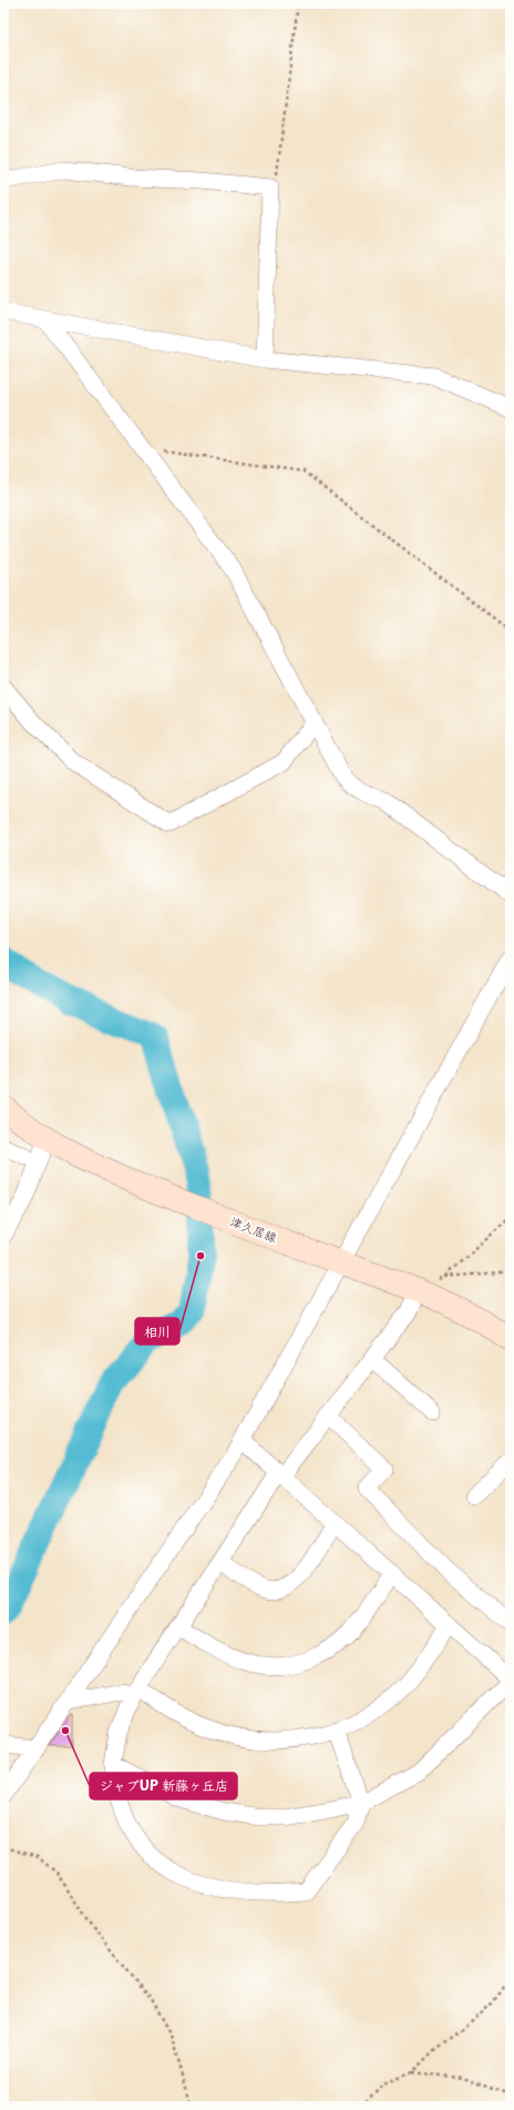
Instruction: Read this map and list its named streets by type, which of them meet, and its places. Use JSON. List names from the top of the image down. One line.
{"streets":{"main road":["津久居線"]},"places":["相川","ジャブUP 新藤ヶ丘店"]}
